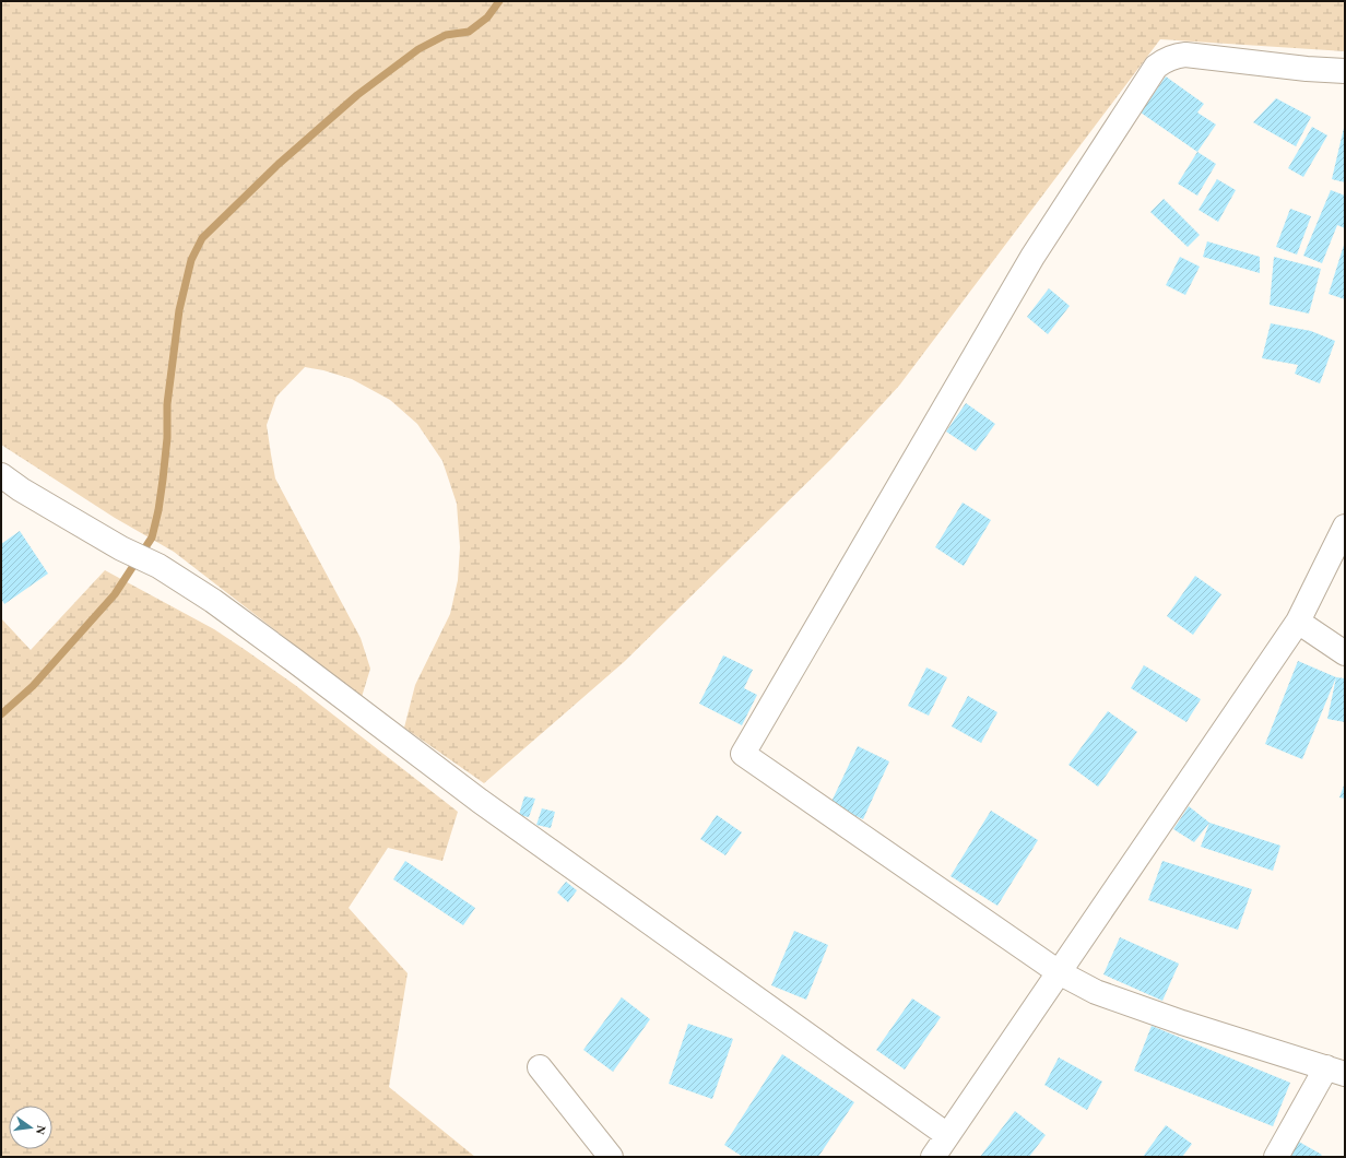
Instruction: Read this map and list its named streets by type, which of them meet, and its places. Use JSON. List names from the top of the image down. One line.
{"north":"right"}
